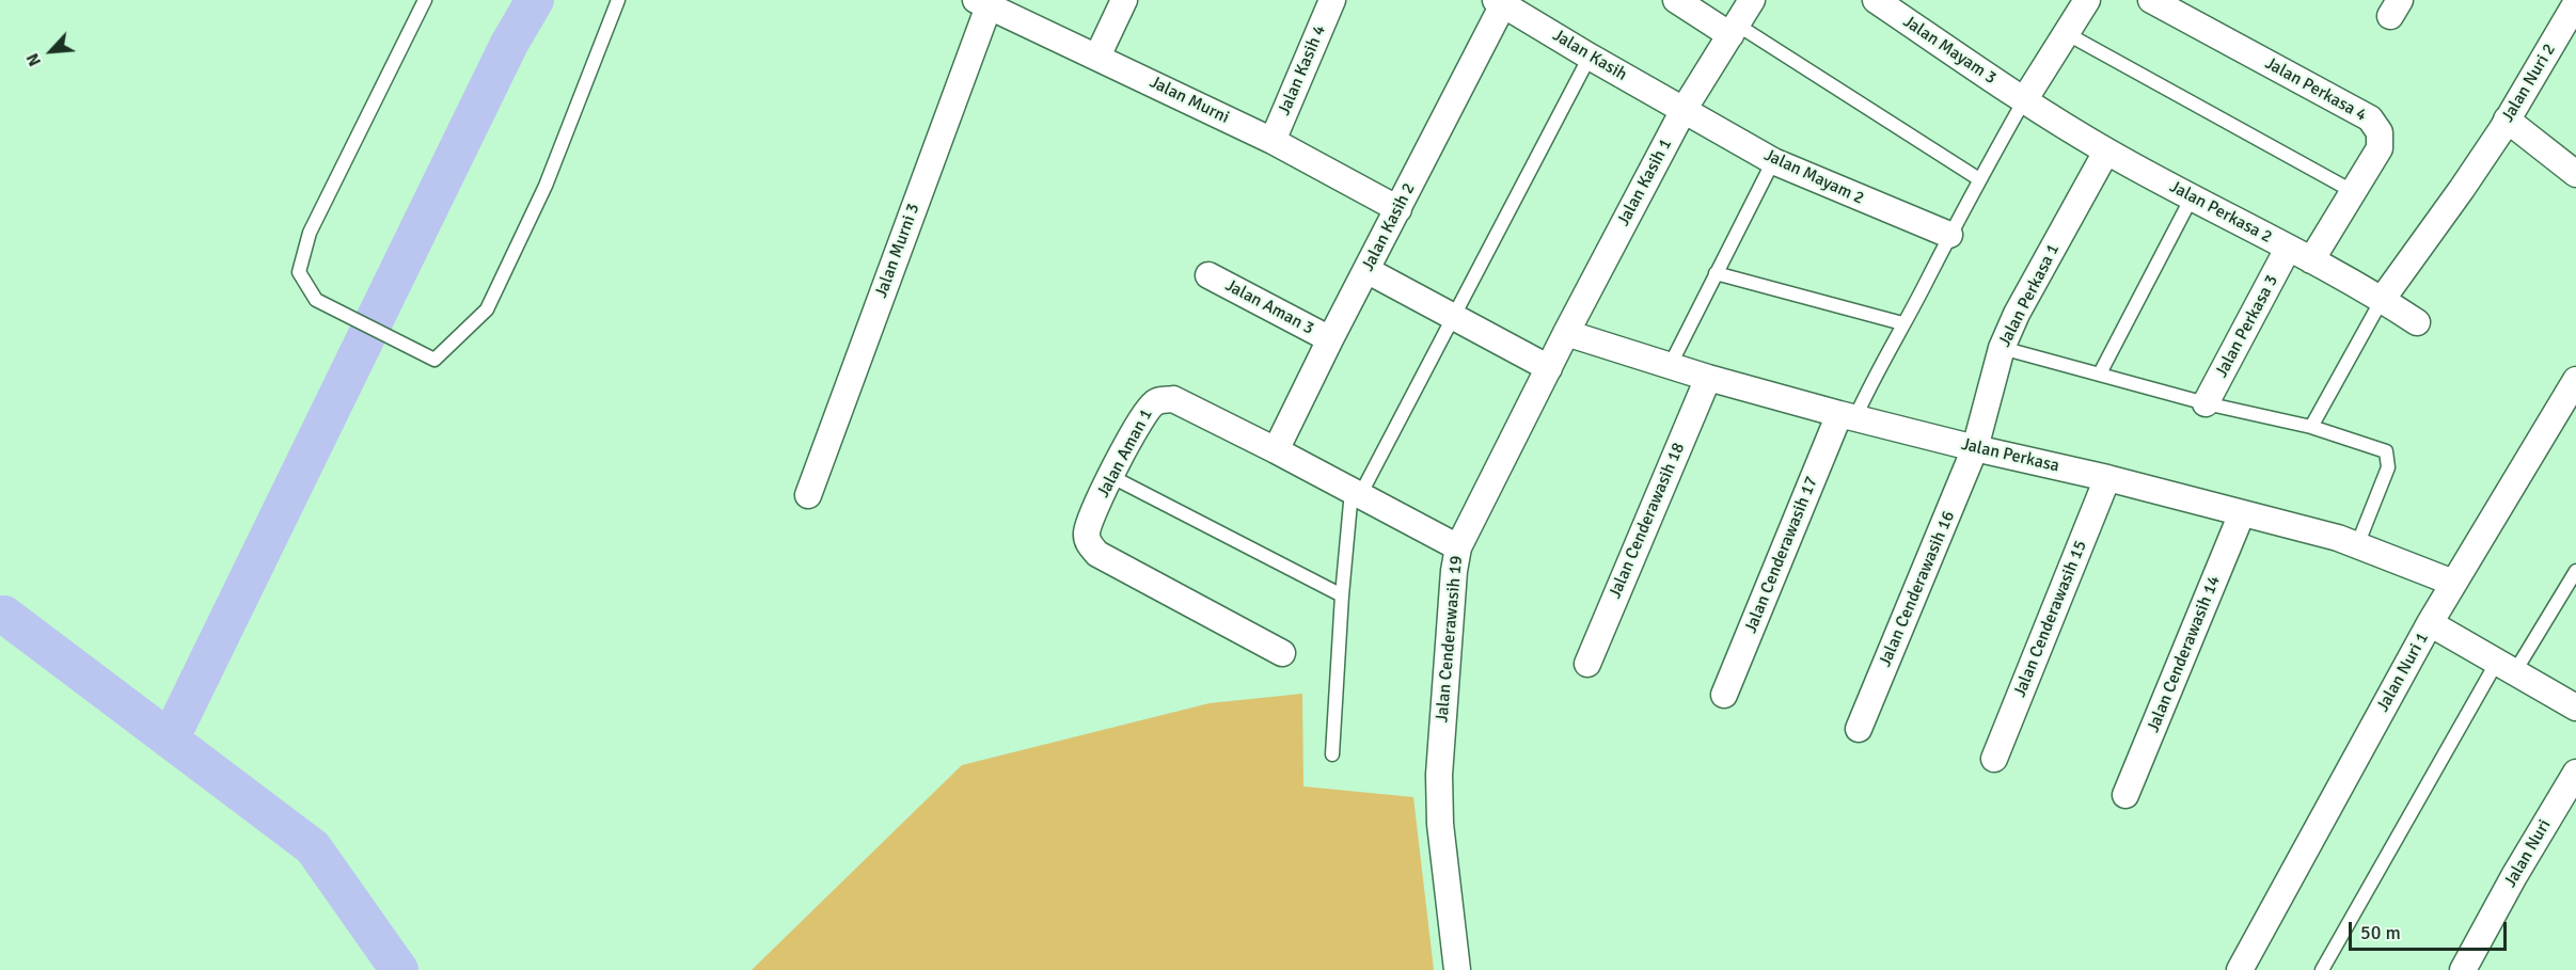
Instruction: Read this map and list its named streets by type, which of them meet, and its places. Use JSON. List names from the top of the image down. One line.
{"streets":{"street":["Jalan Mayam 3","Jalan Kasih","Jalan Kasih 4","Jalan Nuri 2","Jalan Perkasa 4","Jalan Murni","Jalan Mayam 2","Jalan Kasih 1","Jalan Perkasa 2","Jalan Kasih 2","Jalan Murni 3","Jalan Perkasa 1","Jalan Aman 3","Jalan Perkasa 3","Jalan Aman 1","Jalan Perkasa","Jalan Cenderawasih 18","Jalan Cenderawasih 17","Jalan Cenderawasih 16","Jalan Cenderawasih 15","Jalan Cenderawasih 19","Jalan Cenderawasih 14","Jalan Nuri 1","Jalan Nuri"]},"crossings":[["Jalan Mayam 3","Jalan Perkasa 2"],["Jalan Kasih","Jalan Mayam 2"],["Jalan Kasih","Jalan Kasih 1"],["Jalan Kasih","Jalan Kasih 2"],["Jalan Kasih 4","Jalan Murni"],["Jalan Nuri 2","Jalan Perkasa 2"],["Jalan Perkasa 4","Jalan Perkasa 2"],["Jalan Murni","Jalan Kasih 2"],["Jalan Murni","Jalan Murni 3"],["Jalan Mayam 2","Jalan Kasih 1"],["Jalan Kasih 1","Jalan Perkasa"],["Jalan Kasih 1","Jalan Cenderawasih 19"],["Jalan Perkasa 2","Jalan Perkasa 1"],["Jalan Perkasa 2","Jalan Perkasa 3"],["Jalan Kasih 2","Jalan Aman 3"],["Jalan Kasih 2","Jalan Aman 1"],["Jalan Perkasa 1","Jalan Perkasa"],["Jalan Perkasa 1","Jalan Cenderawasih 16"],["Jalan Aman 1","Jalan Cenderawasih 19"],["Jalan Perkasa","Jalan Cenderawasih 18"],["Jalan Perkasa","Jalan Cenderawasih 17"],["Jalan Perkasa","Jalan Cenderawasih 16"],["Jalan Perkasa","Jalan Cenderawasih 15"],["Jalan Perkasa","Jalan Cenderawasih 19"],["Jalan Perkasa","Jalan Cenderawasih 14"],["Jalan Perkasa","Jalan Nuri 1"]],"scale_bar":"50 m","north":"bottom left"}
